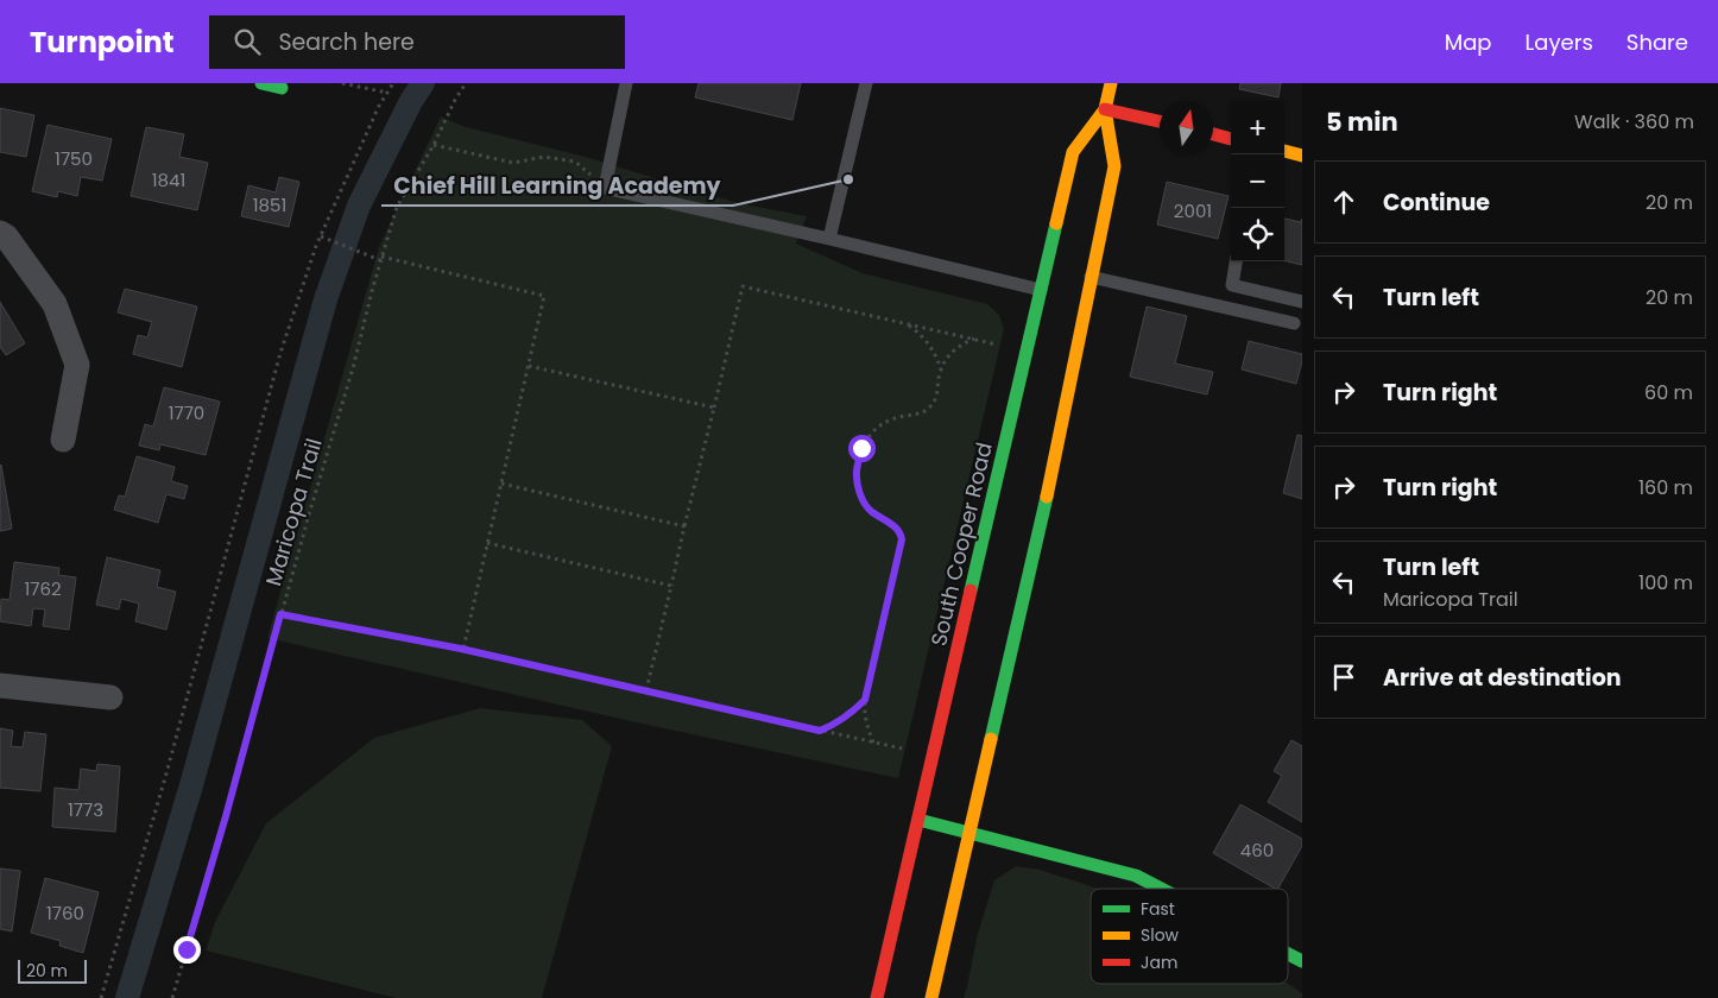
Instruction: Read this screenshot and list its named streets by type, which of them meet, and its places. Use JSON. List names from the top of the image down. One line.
{"streets":{"main road":["South Cooper Road"],"path":["Maricopa Trail"]},"places":["Chief Hill Learning Academy"],"house_numbers":["1750","1841","1851","2001","1770","1762","1773","460","1760"],"legend":["Fast","Slow","Jam"],"scale_bar":"20 m","north":"top","page":{"header":"Turnpoint","search":"Search here","nav":["Map","Layers","Share"],"heading":["5 min","Walk · 360 m"],"map_buttons":["+","−"],"list":[["Continue","20 m"],["Turn left","20 m"],["Turn right","60 m"],["Turn right","160 m"],["Turn left","Maricopa Trail","100 m"],"Arrive at destination"],"scale":"20 m"}}
